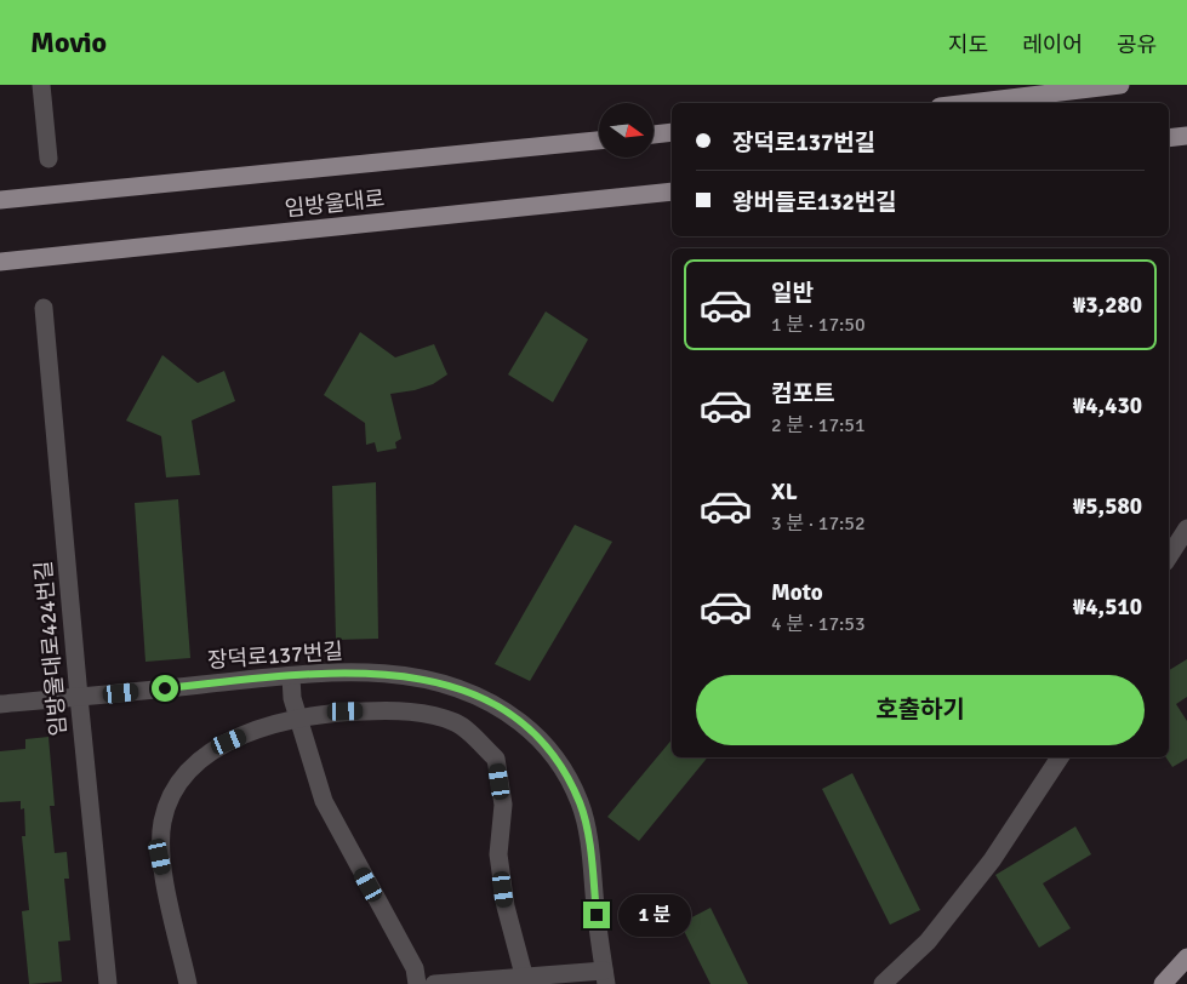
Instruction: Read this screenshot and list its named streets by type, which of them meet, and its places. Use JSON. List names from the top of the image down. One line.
{"streets":{"main road":["임방울대로"],"street":["임방울대로424번길","장덕로137번길"]},"crossings":[["임방울대로424번길","장덕로137번길"]],"north":"right","page":{"header":"Movio","nav":["지도","레이어","공유"],"banner":["장덕로137번길","왕버들로132번길"],"list":[{"name":"일반","note":"1 분 · 17:50","value":"₩3,280"},{"name":"컴포트","note":"2 분 · 17:51","value":"₩4,430"},{"name":"XL","note":"3 분 · 17:52","value":"₩5,580"},{"name":"Moto","note":"4 분 · 17:53","value":"₩4,510"}],"buttons":"호출하기","bubble":"1 분"}}
